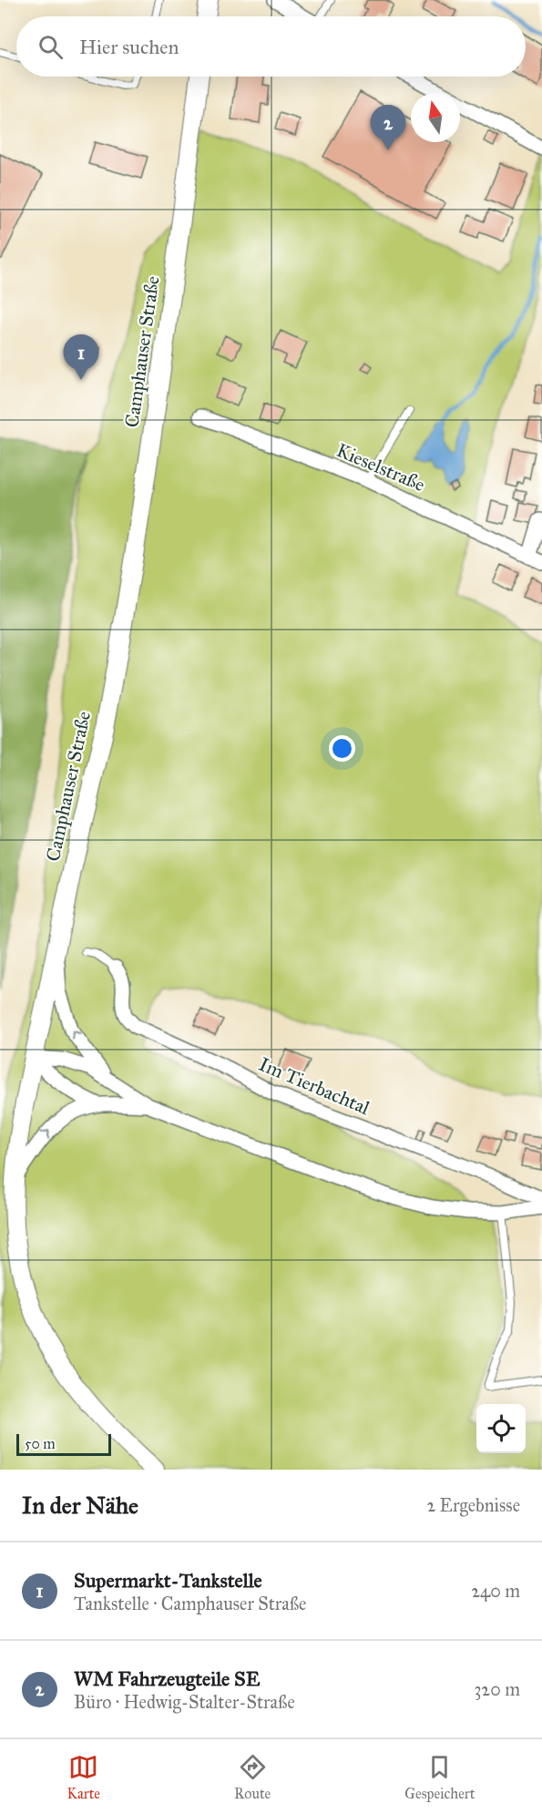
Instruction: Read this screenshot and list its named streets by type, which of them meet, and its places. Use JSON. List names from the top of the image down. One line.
{"streets":{"street":["Camphauser Straße","Kieselstraße","Im Tierbachtal"]},"scale_bar":"50 m","north":"top","page":{"search":"Hier suchen","pins":["2","1"],"scale":"50 m","heading":["In der Nähe","2 Ergebnisse"],"list":[{"mark":"1","name":"Supermarkt-Tankstelle","note":"Tankstelle · Camphauser Straße","value":"240 m"},{"mark":"2","name":"WM Fahrzeugteile SE","note":"Büro · Hedwig-Stalter-Straße","value":"320 m"}],"nav":["Karte","Route","Gespeichert"]}}
